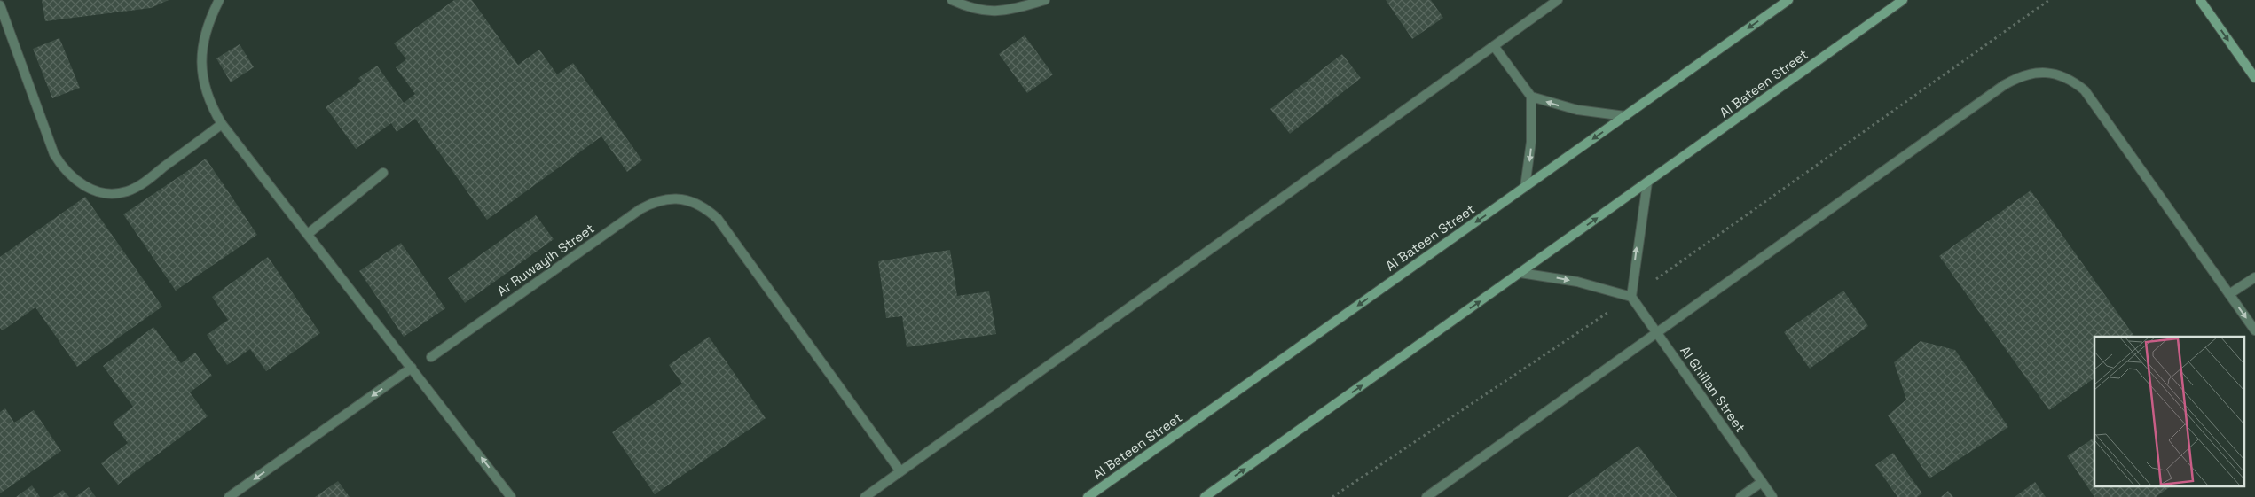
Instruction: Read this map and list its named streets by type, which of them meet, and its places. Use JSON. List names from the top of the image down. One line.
{"streets":{"main road":["Al Bateen Street"],"street":["Ar Ruwayih Street","Al Ghillan Street"]}}
